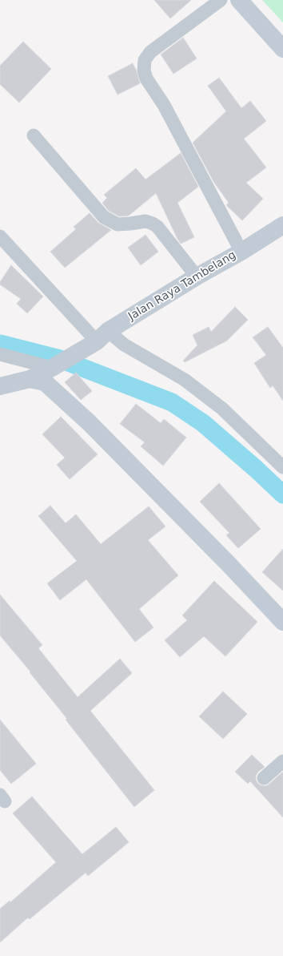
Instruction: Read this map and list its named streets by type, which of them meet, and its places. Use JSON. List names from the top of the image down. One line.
{"streets":{"main road":["Jalan Raya Tambelang"]}}
